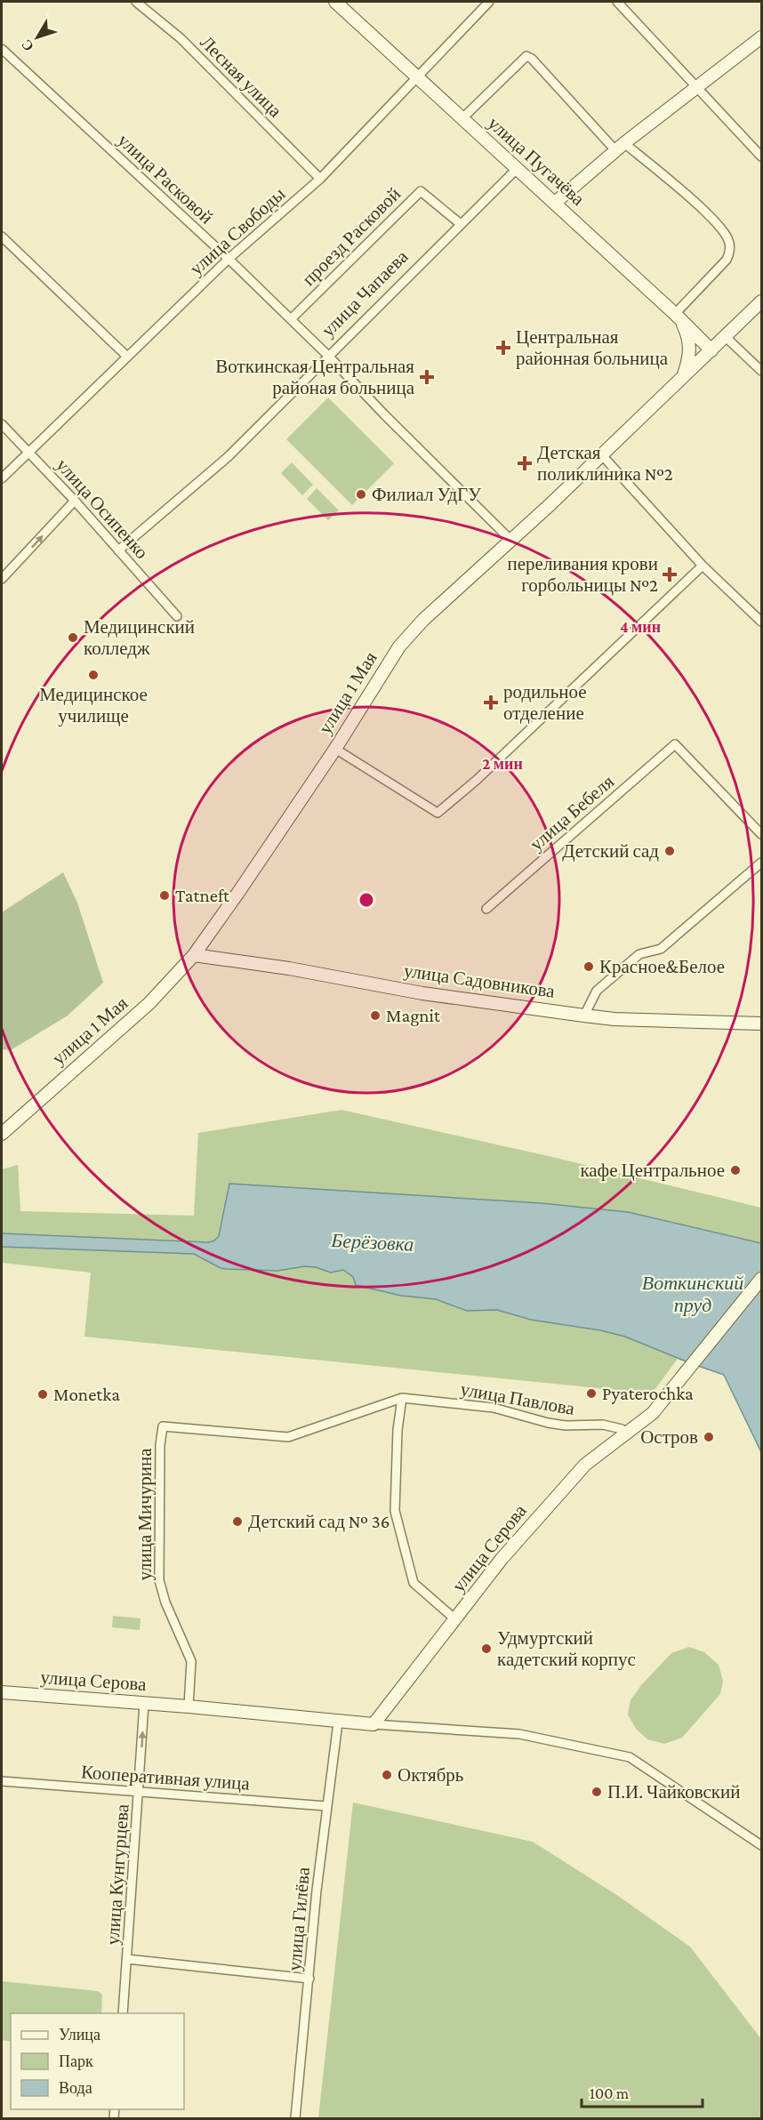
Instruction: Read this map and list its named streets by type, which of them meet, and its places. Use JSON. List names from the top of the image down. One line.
{"streets":{"main road":["улица Пугачёва","улица 1 Мая","улица Садовникова","улица Серова"],"street":["Лесная улица","улица Расковой","улица Свободы","проезд Расковой","улица Чапаева","улица Осипенко","улица Бебеля","улица Павлова","улица Мичурина","Кооперативная улица","улица Кунгурцева","улица Гилёва"]},"crossings":[["Лесная улица","улица Свободы"],["улица Пугачёва","улица Свободы"],["улица Пугачёва","улица Чапаева"],["улица Пугачёва","улица 1 Мая"],["улица Расковой","улица Свободы"],["улица Расковой","проезд Расковой"],["улица Расковой","улица Чапаева"],["улица Расковой","улица 1 Мая"],["улица Свободы","улица Осипенко"],["проезд Расковой","улица Чапаева"],["улица Чапаева","улица Осипенко"],["улица 1 Мая","улица Садовникова"],["улица Павлова","улица Мичурина"],["улица Павлова","улица Серова"],["улица Мичурина","улица Серова"],["улица Серова","улица Кунгурцева"],["улица Серова","улица Гилёва"],["Кооперативная улица","улица Кунгурцева"],["Кооперативная улица","улица Гилёва"]],"water":["Берёзовка","Воткинский пруд"],"places":{"health":["Центральная районная больница","Воткинская Центральная районая больница","Детская поликлиника №2","переливания крови горбольницы №2","родильное отделение"],"other":["Филиал УдГУ","Медицинский колледж","Медицинское училище","Детский сад","Tatneft","Красное&Белое","Magnit","кафе Центральное","Pyaterochka","Monetka","Остров","Детский сад № 36","Удмуртский кадетский корпус","Октябрь","П.И. Чайковский"]},"legend":["Улица","Парк","Вода"],"scale_bar":"100 m","north":"bottom left","rings":["4 мин","2 мин"]}
